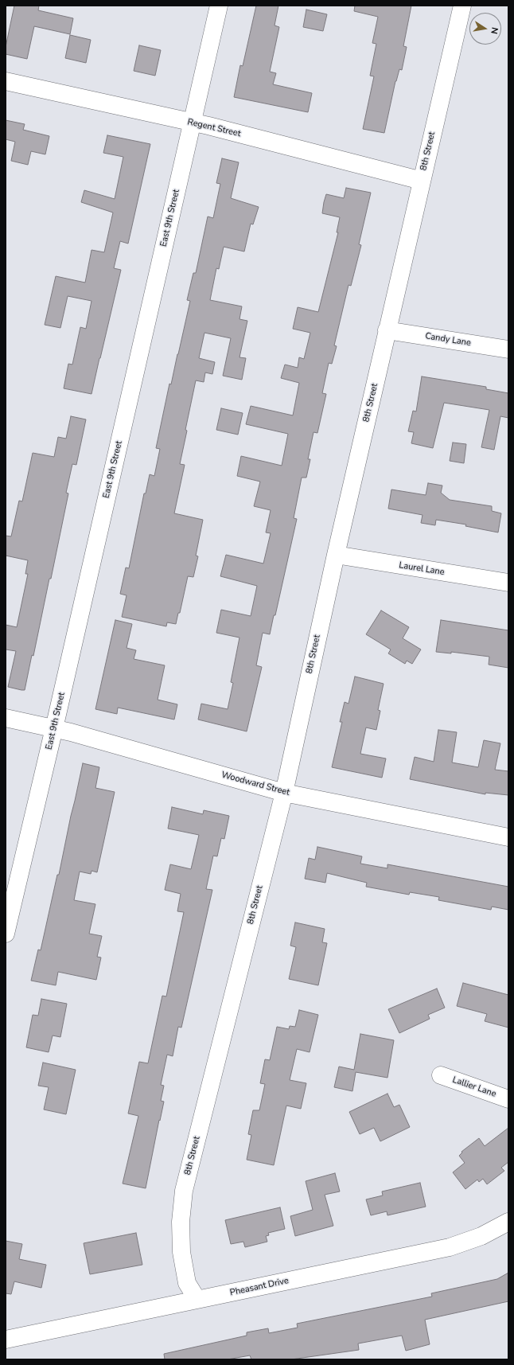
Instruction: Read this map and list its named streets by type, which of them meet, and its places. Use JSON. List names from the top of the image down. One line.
{"streets":{"street":["Regent Street","8th Street","East 9th Street","Candy Lane","Laurel Lane","Woodward Street","Lallier Lane","Pheasant Drive"]},"crossings":[["Regent Street","8th Street"],["Regent Street","East 9th Street"],["8th Street","Candy Lane"],["8th Street","Laurel Lane"],["8th Street","Woodward Street"],["8th Street","Pheasant Drive"],["East 9th Street","Woodward Street"]],"north":"right"}
